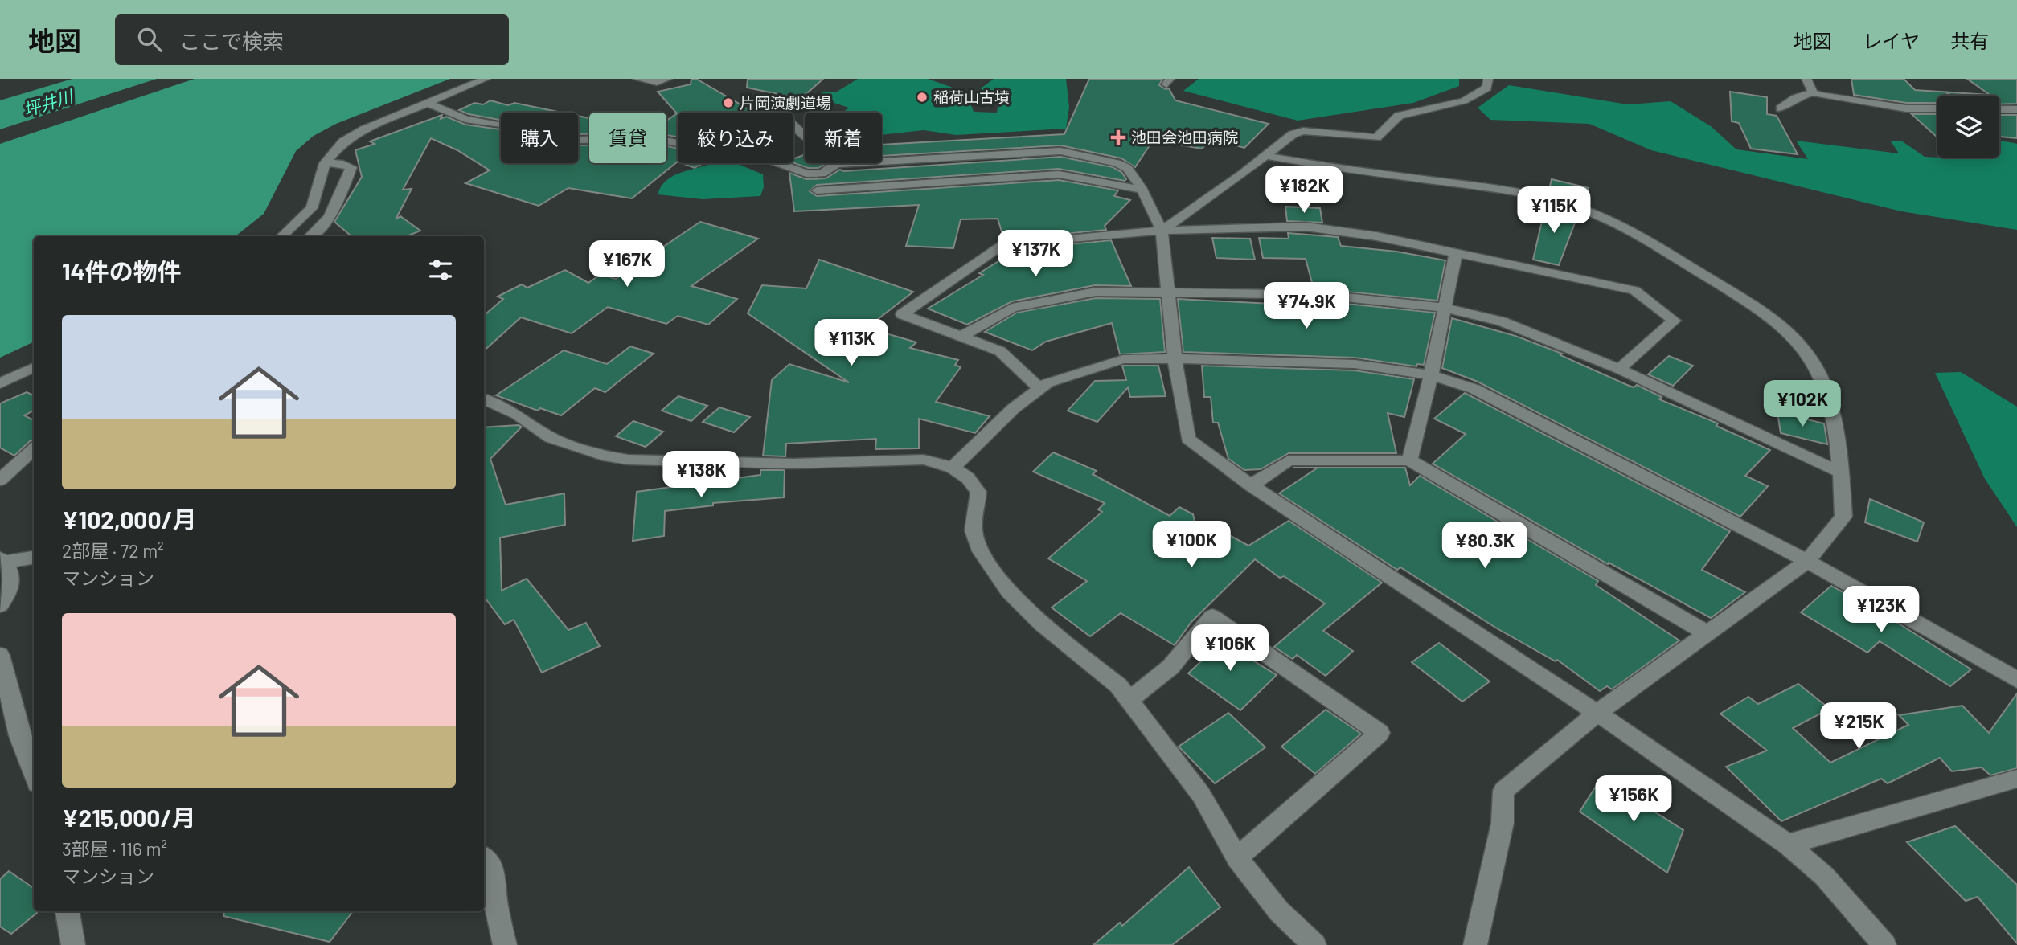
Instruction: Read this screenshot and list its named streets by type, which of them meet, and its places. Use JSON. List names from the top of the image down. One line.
{"water":["坪井川"],"places":{"other":["稲荷山古墳","片岡演劇道場"],"health":["池田会池田病院"]},"page":{"header":"地図","search":"ここで検索","nav":["地図","レイヤ","共有"],"chip":["購入","賃貸","絞り込み","新着"],"price":["¥182K","¥115K","¥137K","¥167K","¥74.9K","¥113K","¥102K","¥138K","¥100K","¥80.3K","¥123K","¥106K","¥215K","¥156K"],"heading":"14件の物件","list":[{"name":"¥102,000/月","note":"2部屋 · 72 m² · マンション"},{"name":"¥215,000/月","note":"3部屋 · 116 m² · マンション"}]}}
